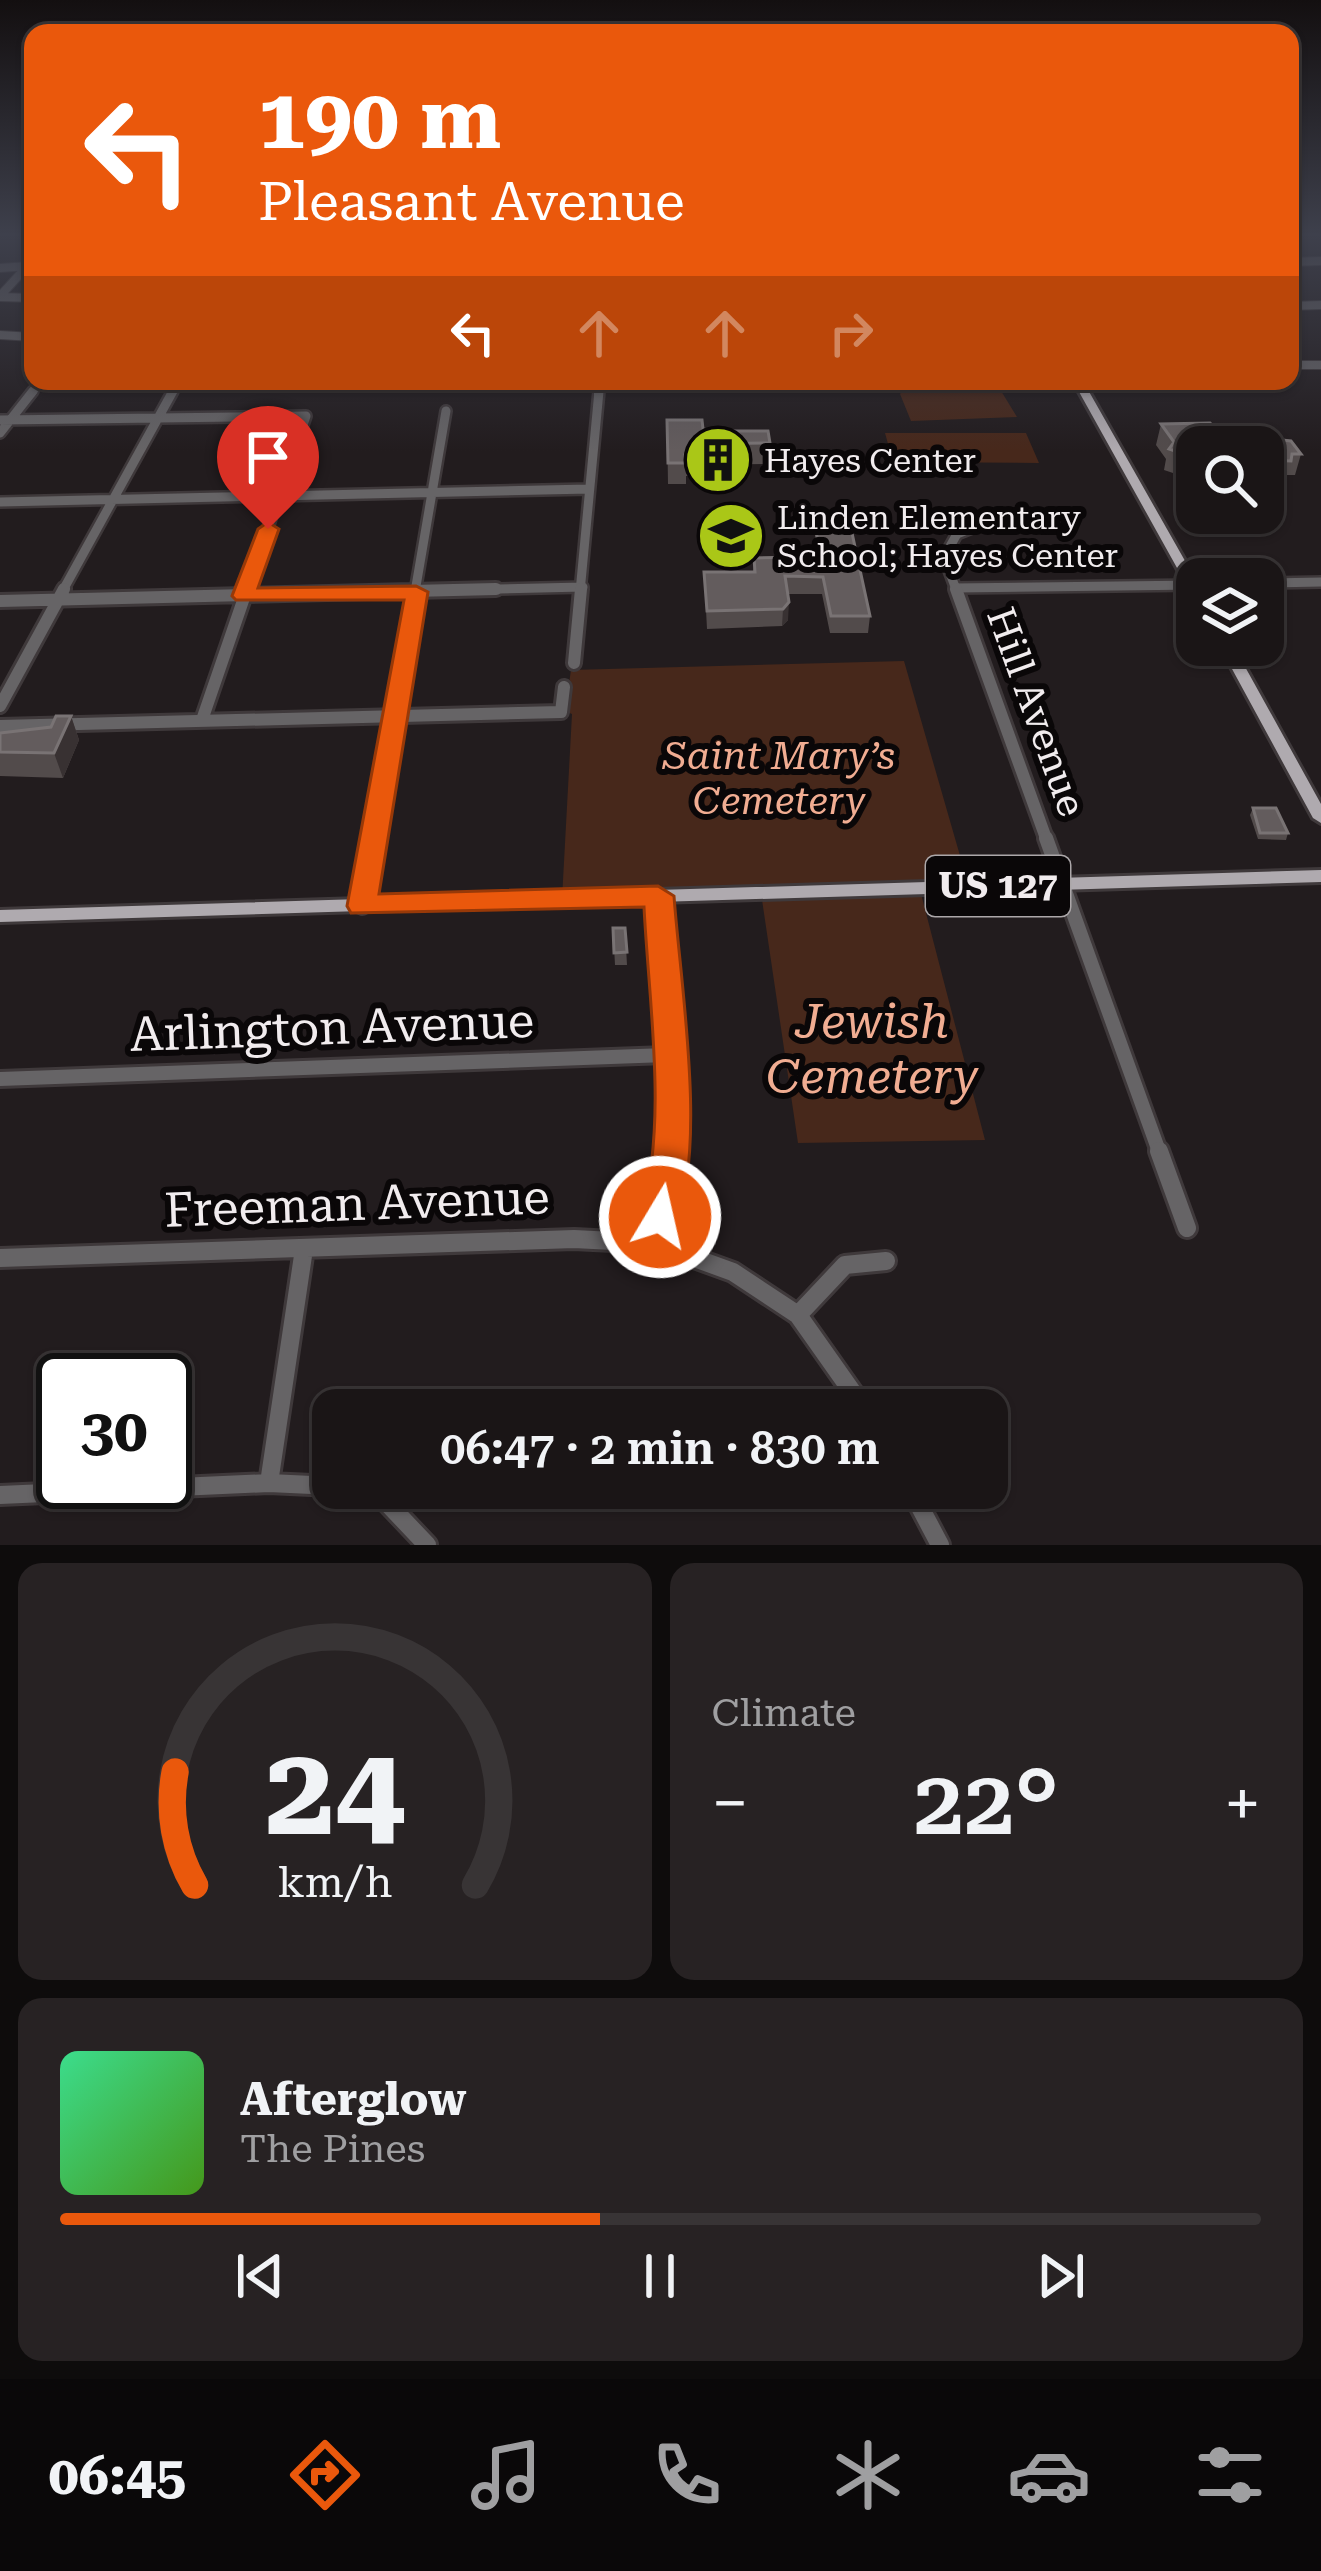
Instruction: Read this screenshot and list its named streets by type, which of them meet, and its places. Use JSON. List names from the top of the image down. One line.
{"streets":{"main road":["US 127"],"street":["Hill Avenue","Arlington Avenue","Freeman Avenue"]},"crossings":[["Hill Avenue","US 127"]],"parks":["Saint Mary’s Cemetery","Jewish Cemetery"],"places":{"building":["Hayes Center"],"school or university":["Linden Elementary School; Hayes Center"]},"page":{"turn":["190 m","Pleasant Avenue"],"limit":"30","trip":"06:47 · 2 min · 830 m","tile":"Climate","heat":["−","22°","+"],"song":["Afterglow","The Pines"],"tabs":"06:45","gauge":["24","km/h"]}}
